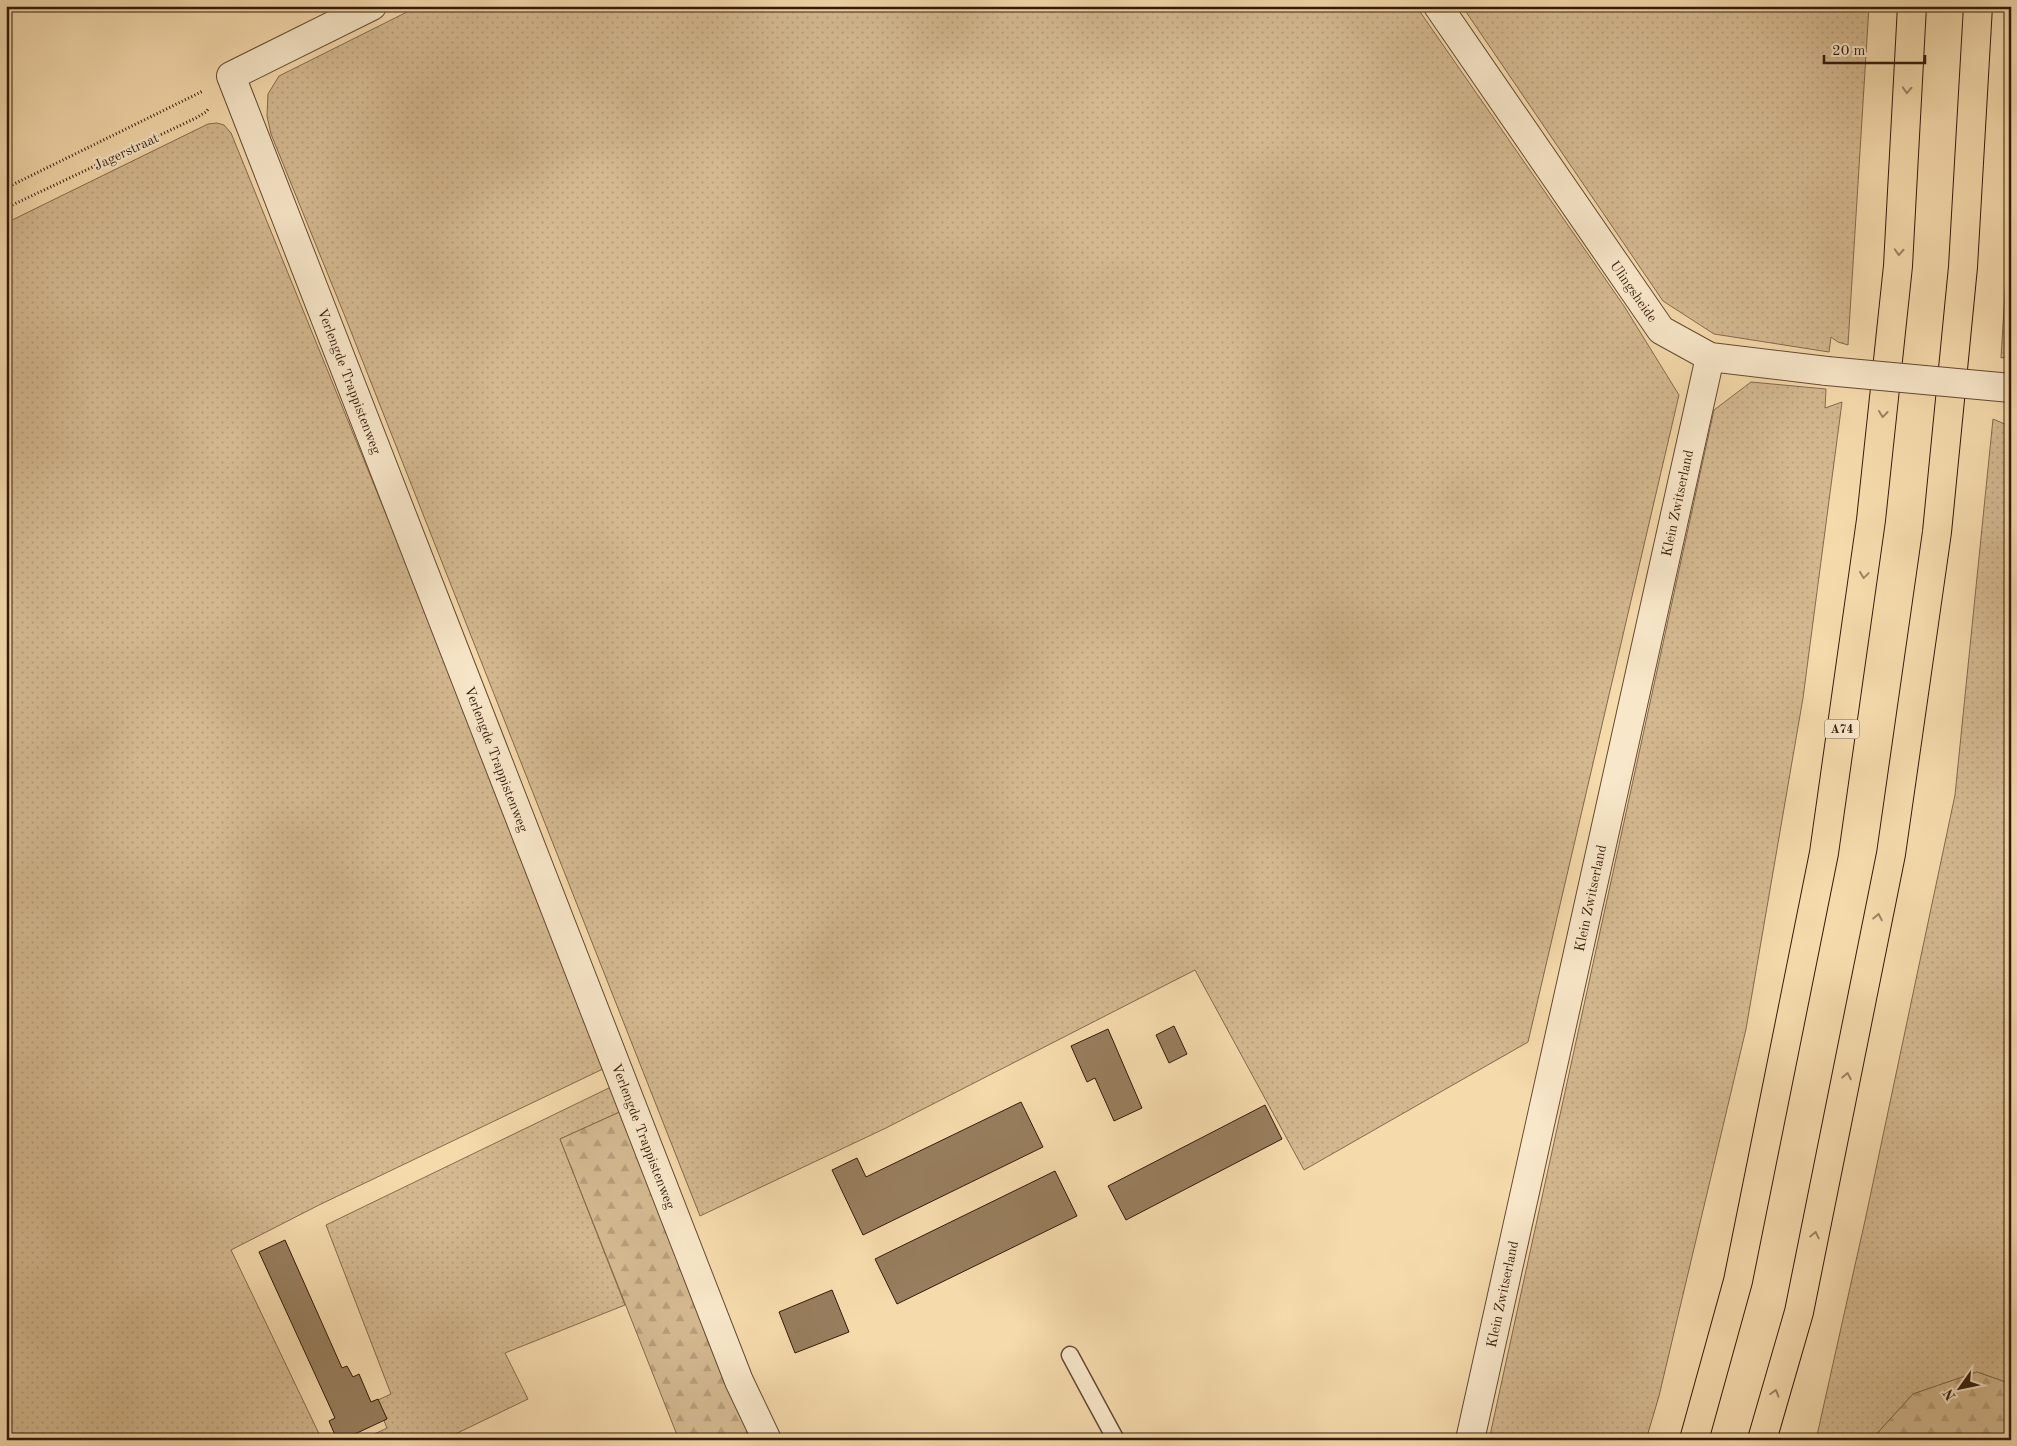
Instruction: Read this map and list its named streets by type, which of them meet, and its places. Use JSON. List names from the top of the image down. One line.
{"streets":{"highway":["A74"],"street":["Ulingsheide","Verlengde Trappistenweg","Klein Zwitserland"],"path":["Jagerstraat"]},"crossings":[["Jagerstraat","Verlengde Trappistenweg"],["Ulingsheide","Klein Zwitserland"]],"scale_bar":"20 m","north":"bottom left"}
